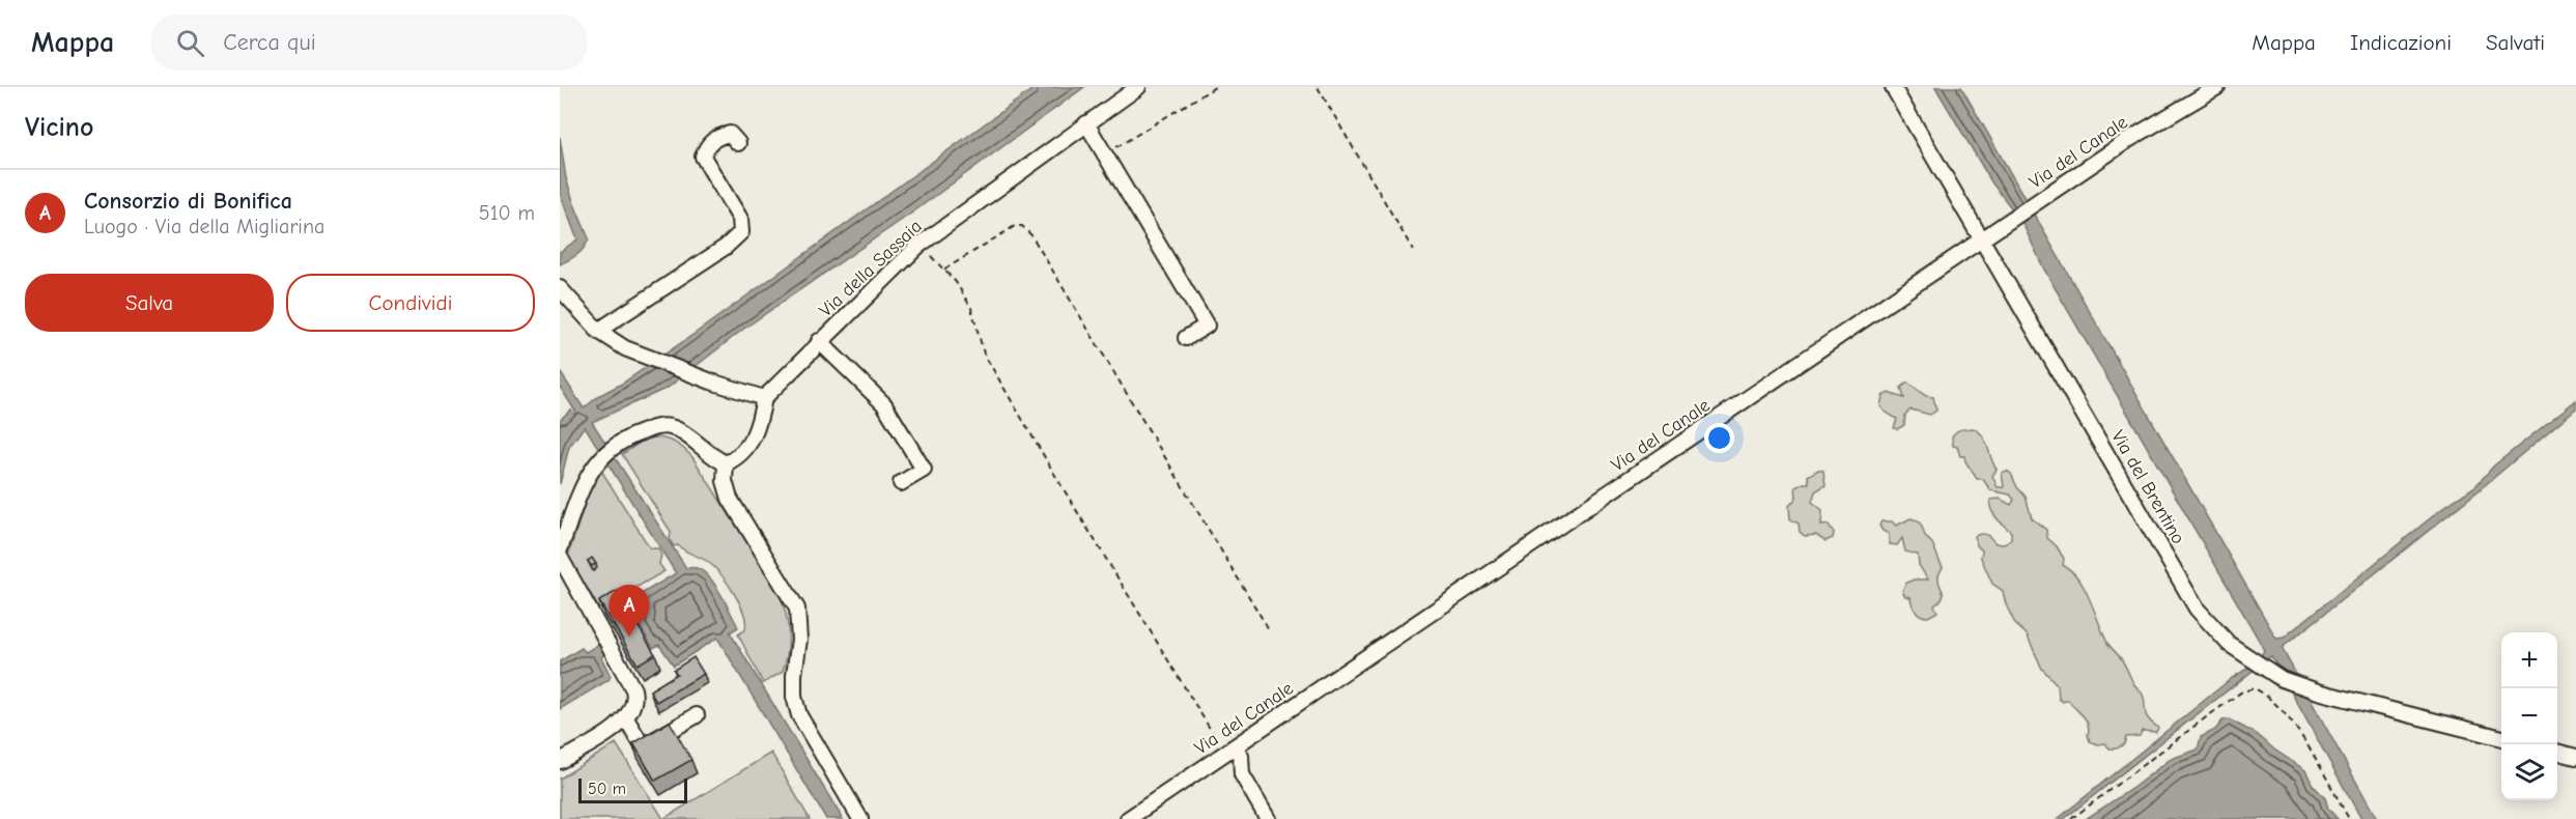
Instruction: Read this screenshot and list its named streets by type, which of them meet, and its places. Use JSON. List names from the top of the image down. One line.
{"streets":{"street":["Via del Canale","Via della Sassaia","Via del Brentino"]},"crossings":[["Via del Canale","Via del Brentino"]],"scale_bar":"50 m","page":{"header":"Mappa","search":"Cerca qui","nav":["Mappa","Indicazioni","Salvati"],"heading":"Vicino","list":[{"mark":"A","name":"Consorzio di Bonifica","note":"Luogo · Via della Migliarina","value":"510 m"}],"buttons":["Salva","Condividi"],"pins":"A","map_buttons":["+","−"],"scale":"50 m"}}
